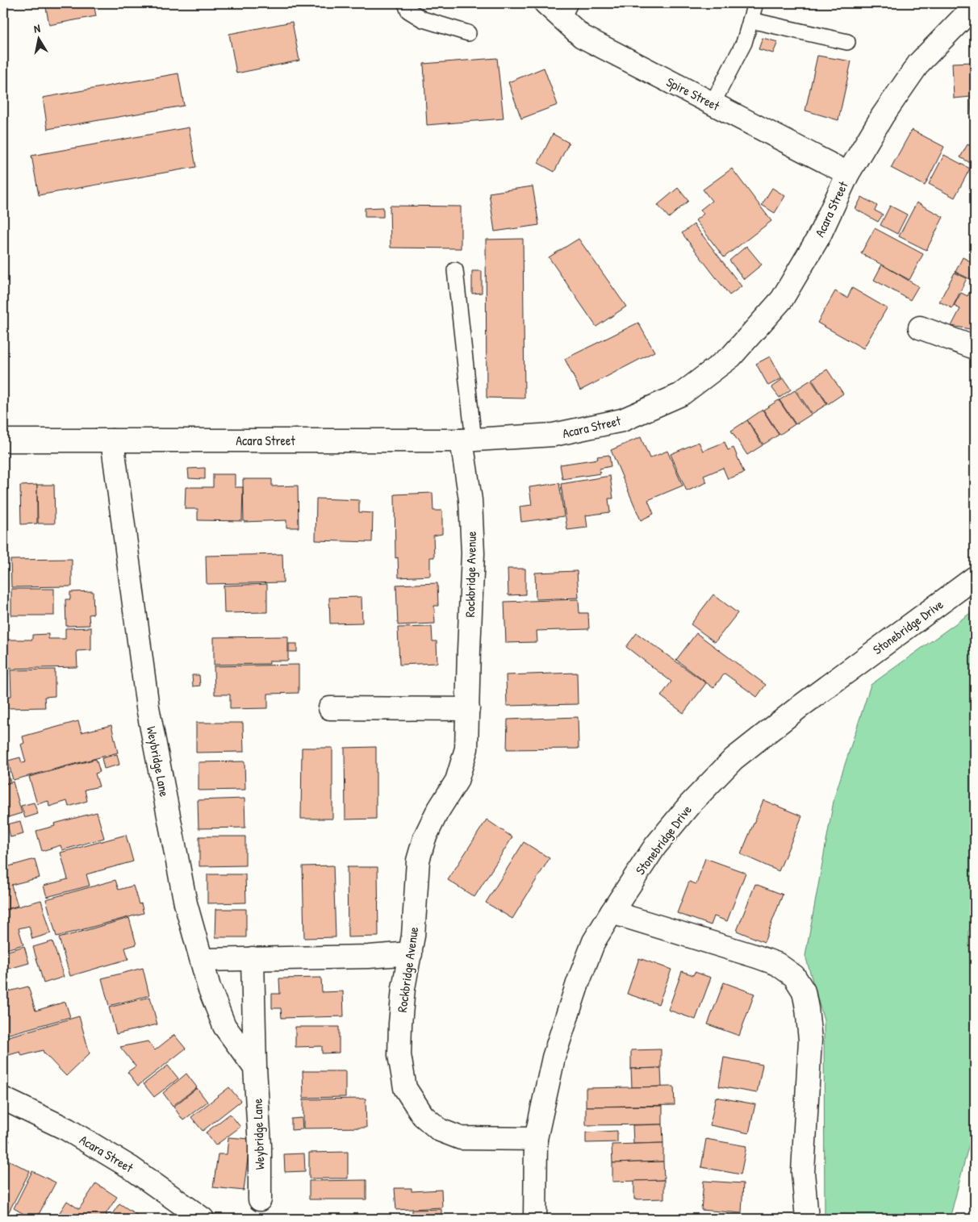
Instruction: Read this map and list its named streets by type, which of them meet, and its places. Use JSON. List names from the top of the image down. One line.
{"streets":{"street":["Spire Street","Acara Street","Rockbridge Avenue","Stonebridge Drive","Weybridge Lane"]},"crossings":[["Spire Street","Acara Street"],["Acara Street","Rockbridge Avenue"],["Acara Street","Weybridge Lane"],["Rockbridge Avenue","Stonebridge Drive"]],"north":"top"}
